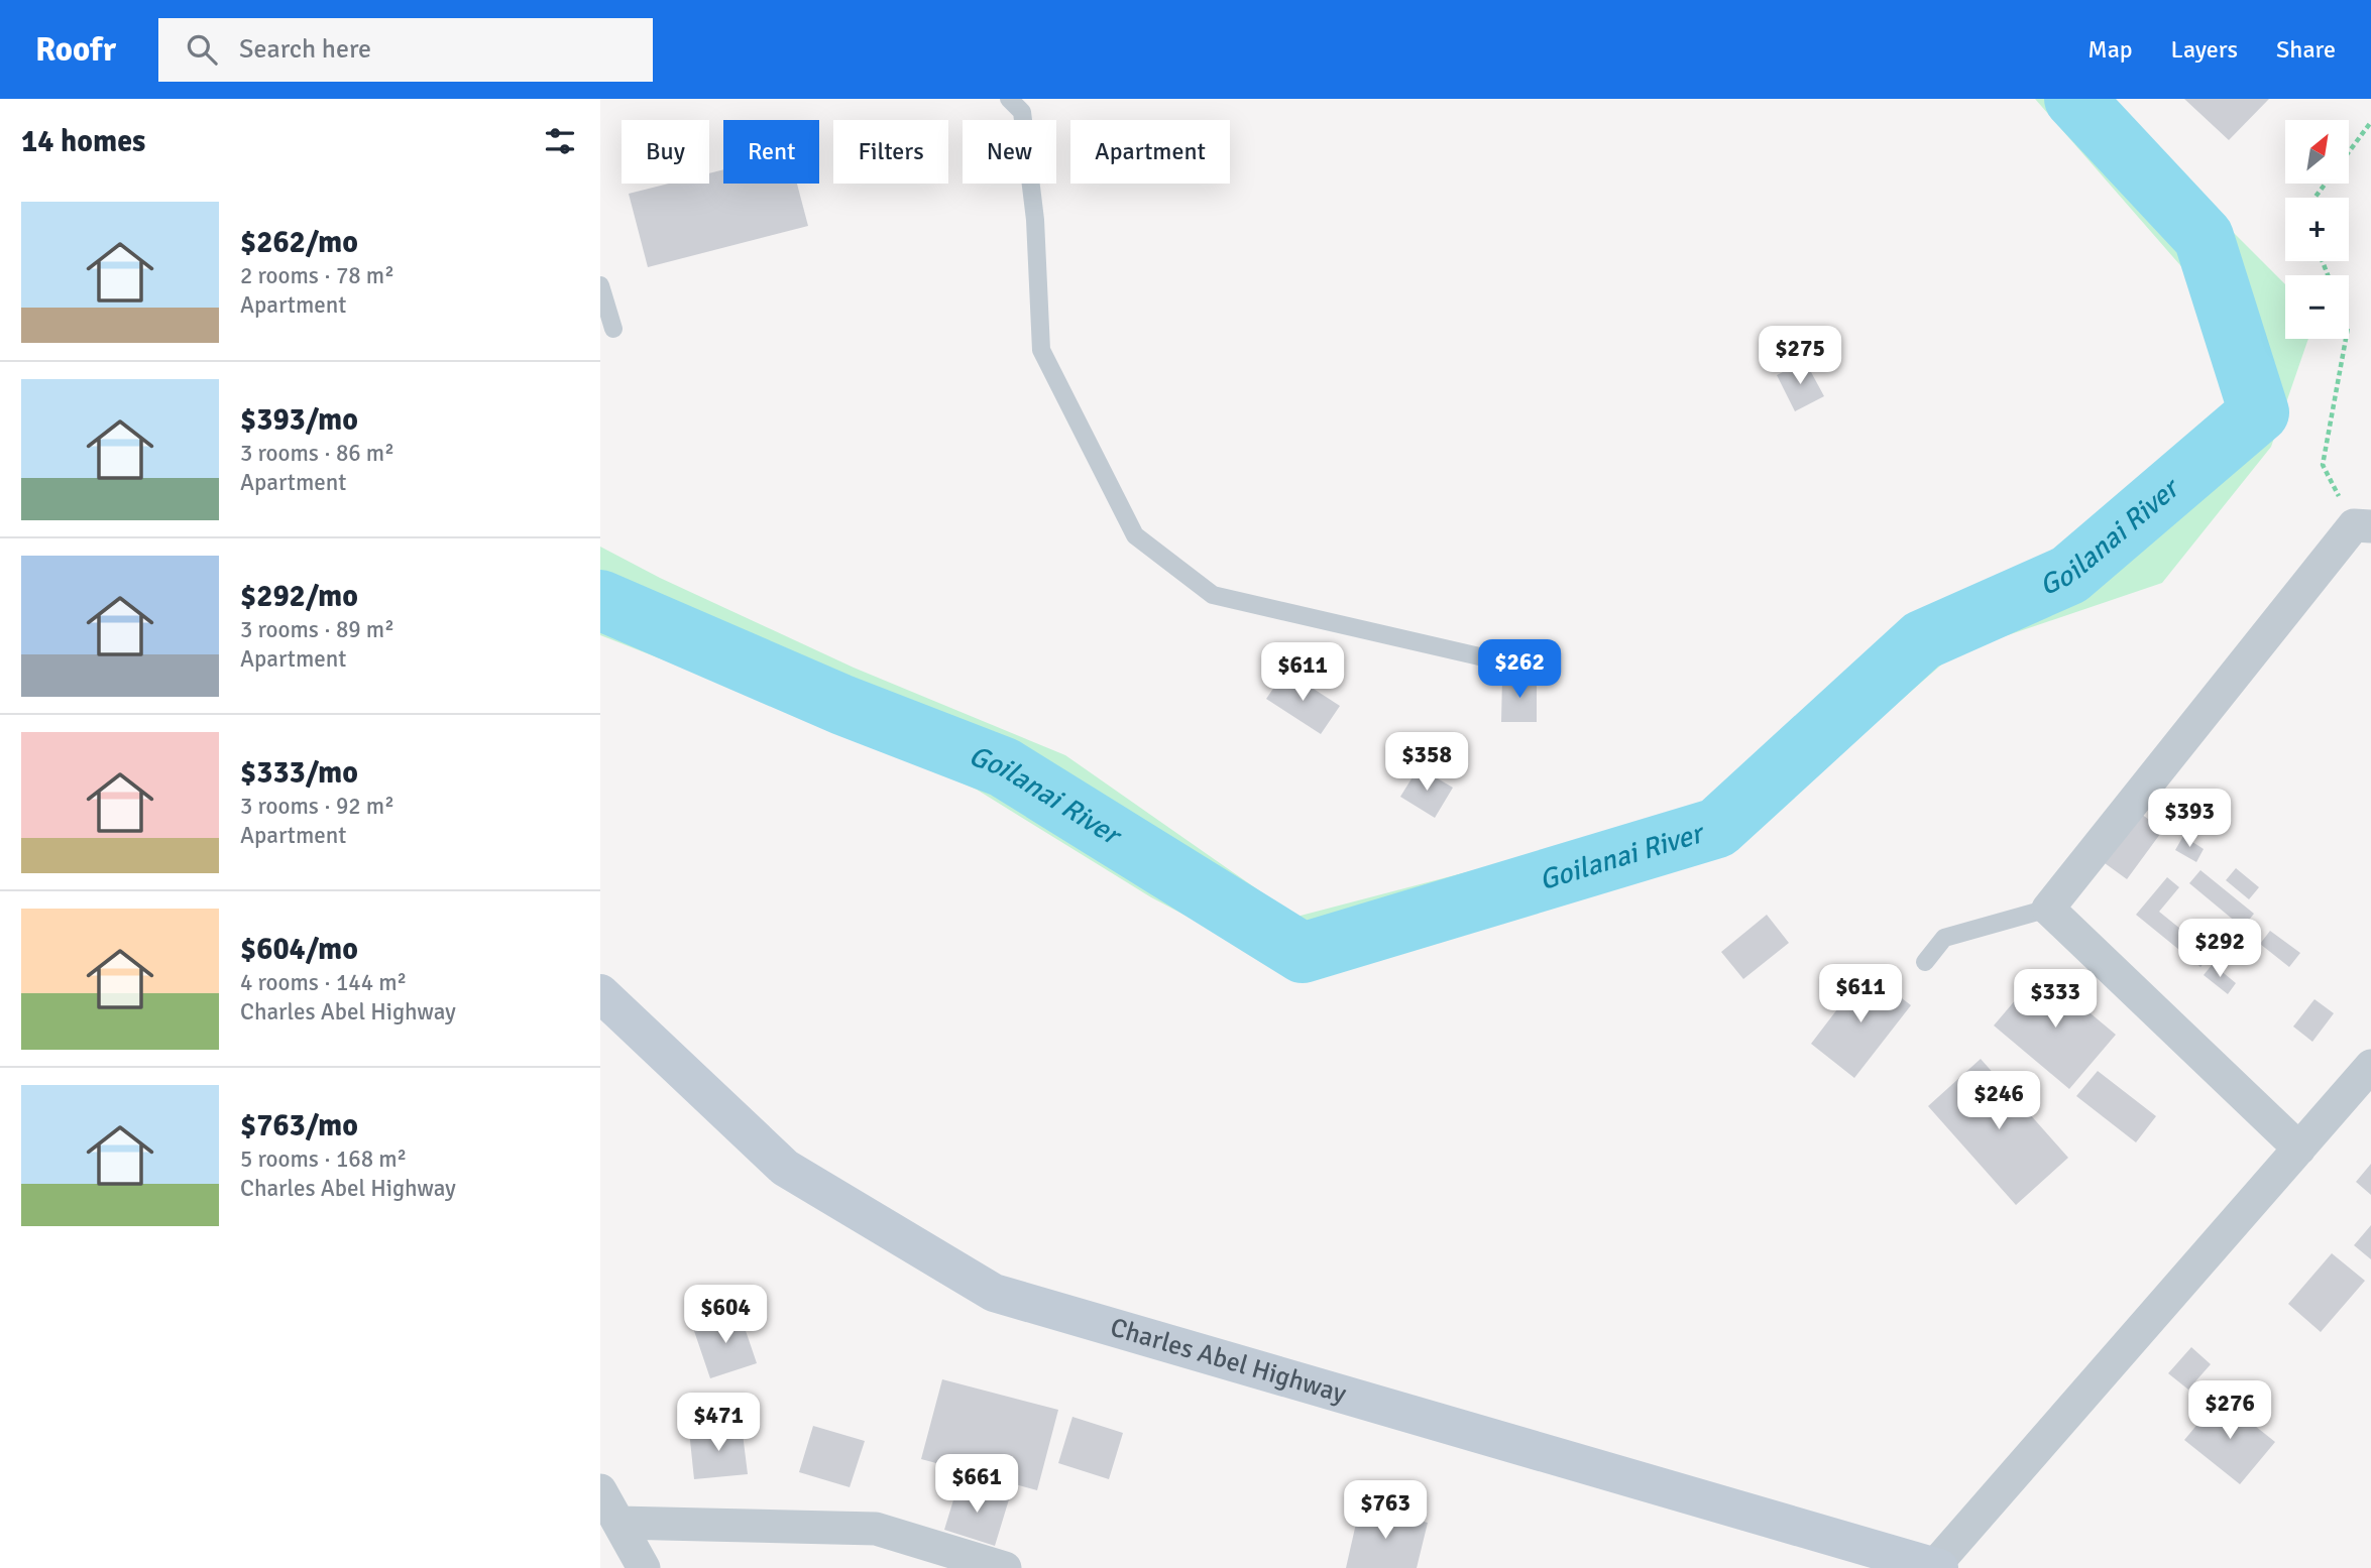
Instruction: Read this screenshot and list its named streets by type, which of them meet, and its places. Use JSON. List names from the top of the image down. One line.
{"streets":{"main road":["Charles Abel Highway"]},"water":["Goilanai River"],"north":"top right","page":{"header":"Roofr","search":"Search here","nav":["Map","Layers","Share"],"heading":"14 homes","map_buttons":["+","−"],"chip":["Buy","Rent","Filters","New","Apartment"],"list":[{"name":"$262/mo","note":"2 rooms · 78 m² · Apartment"},{"name":"$393/mo","note":"3 rooms · 86 m² · Apartment"},{"name":"$292/mo","note":"3 rooms · 89 m² · Apartment"},{"name":"$333/mo","note":"3 rooms · 92 m² · Apartment"},{"name":"$604/mo","note":"4 rooms · 144 m² · Charles Abel Highway"},{"name":"$763/mo","note":"5 rooms · 168 m² · Charles Abel Highway"}],"price":["$275","$262","$611","$358","$393","$292","$611","$333","$246","$604","$276","$471","$661","$763"]}}
